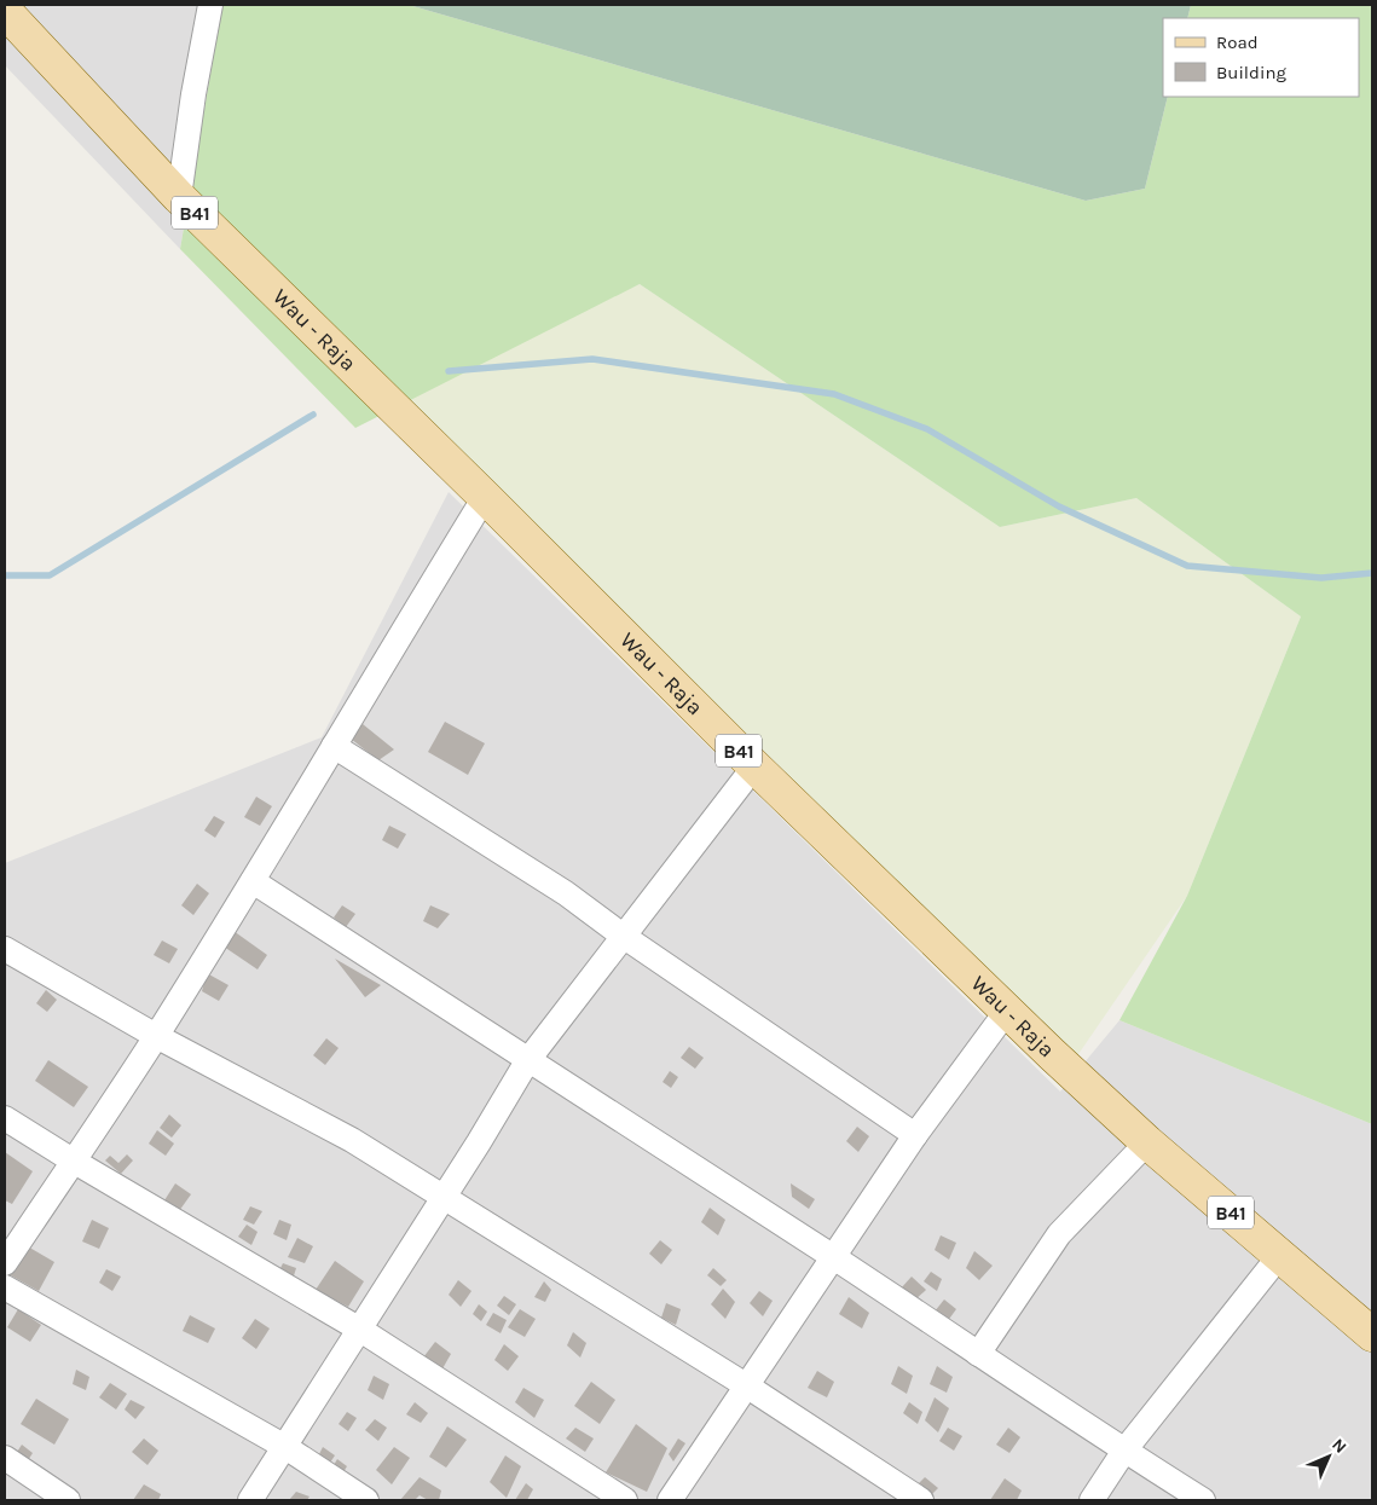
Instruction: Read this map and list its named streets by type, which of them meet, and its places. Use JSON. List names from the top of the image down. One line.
{"streets":{"main road":["B41","Wau - Raja"]},"legend":["Road","Building"],"north":"top right"}
